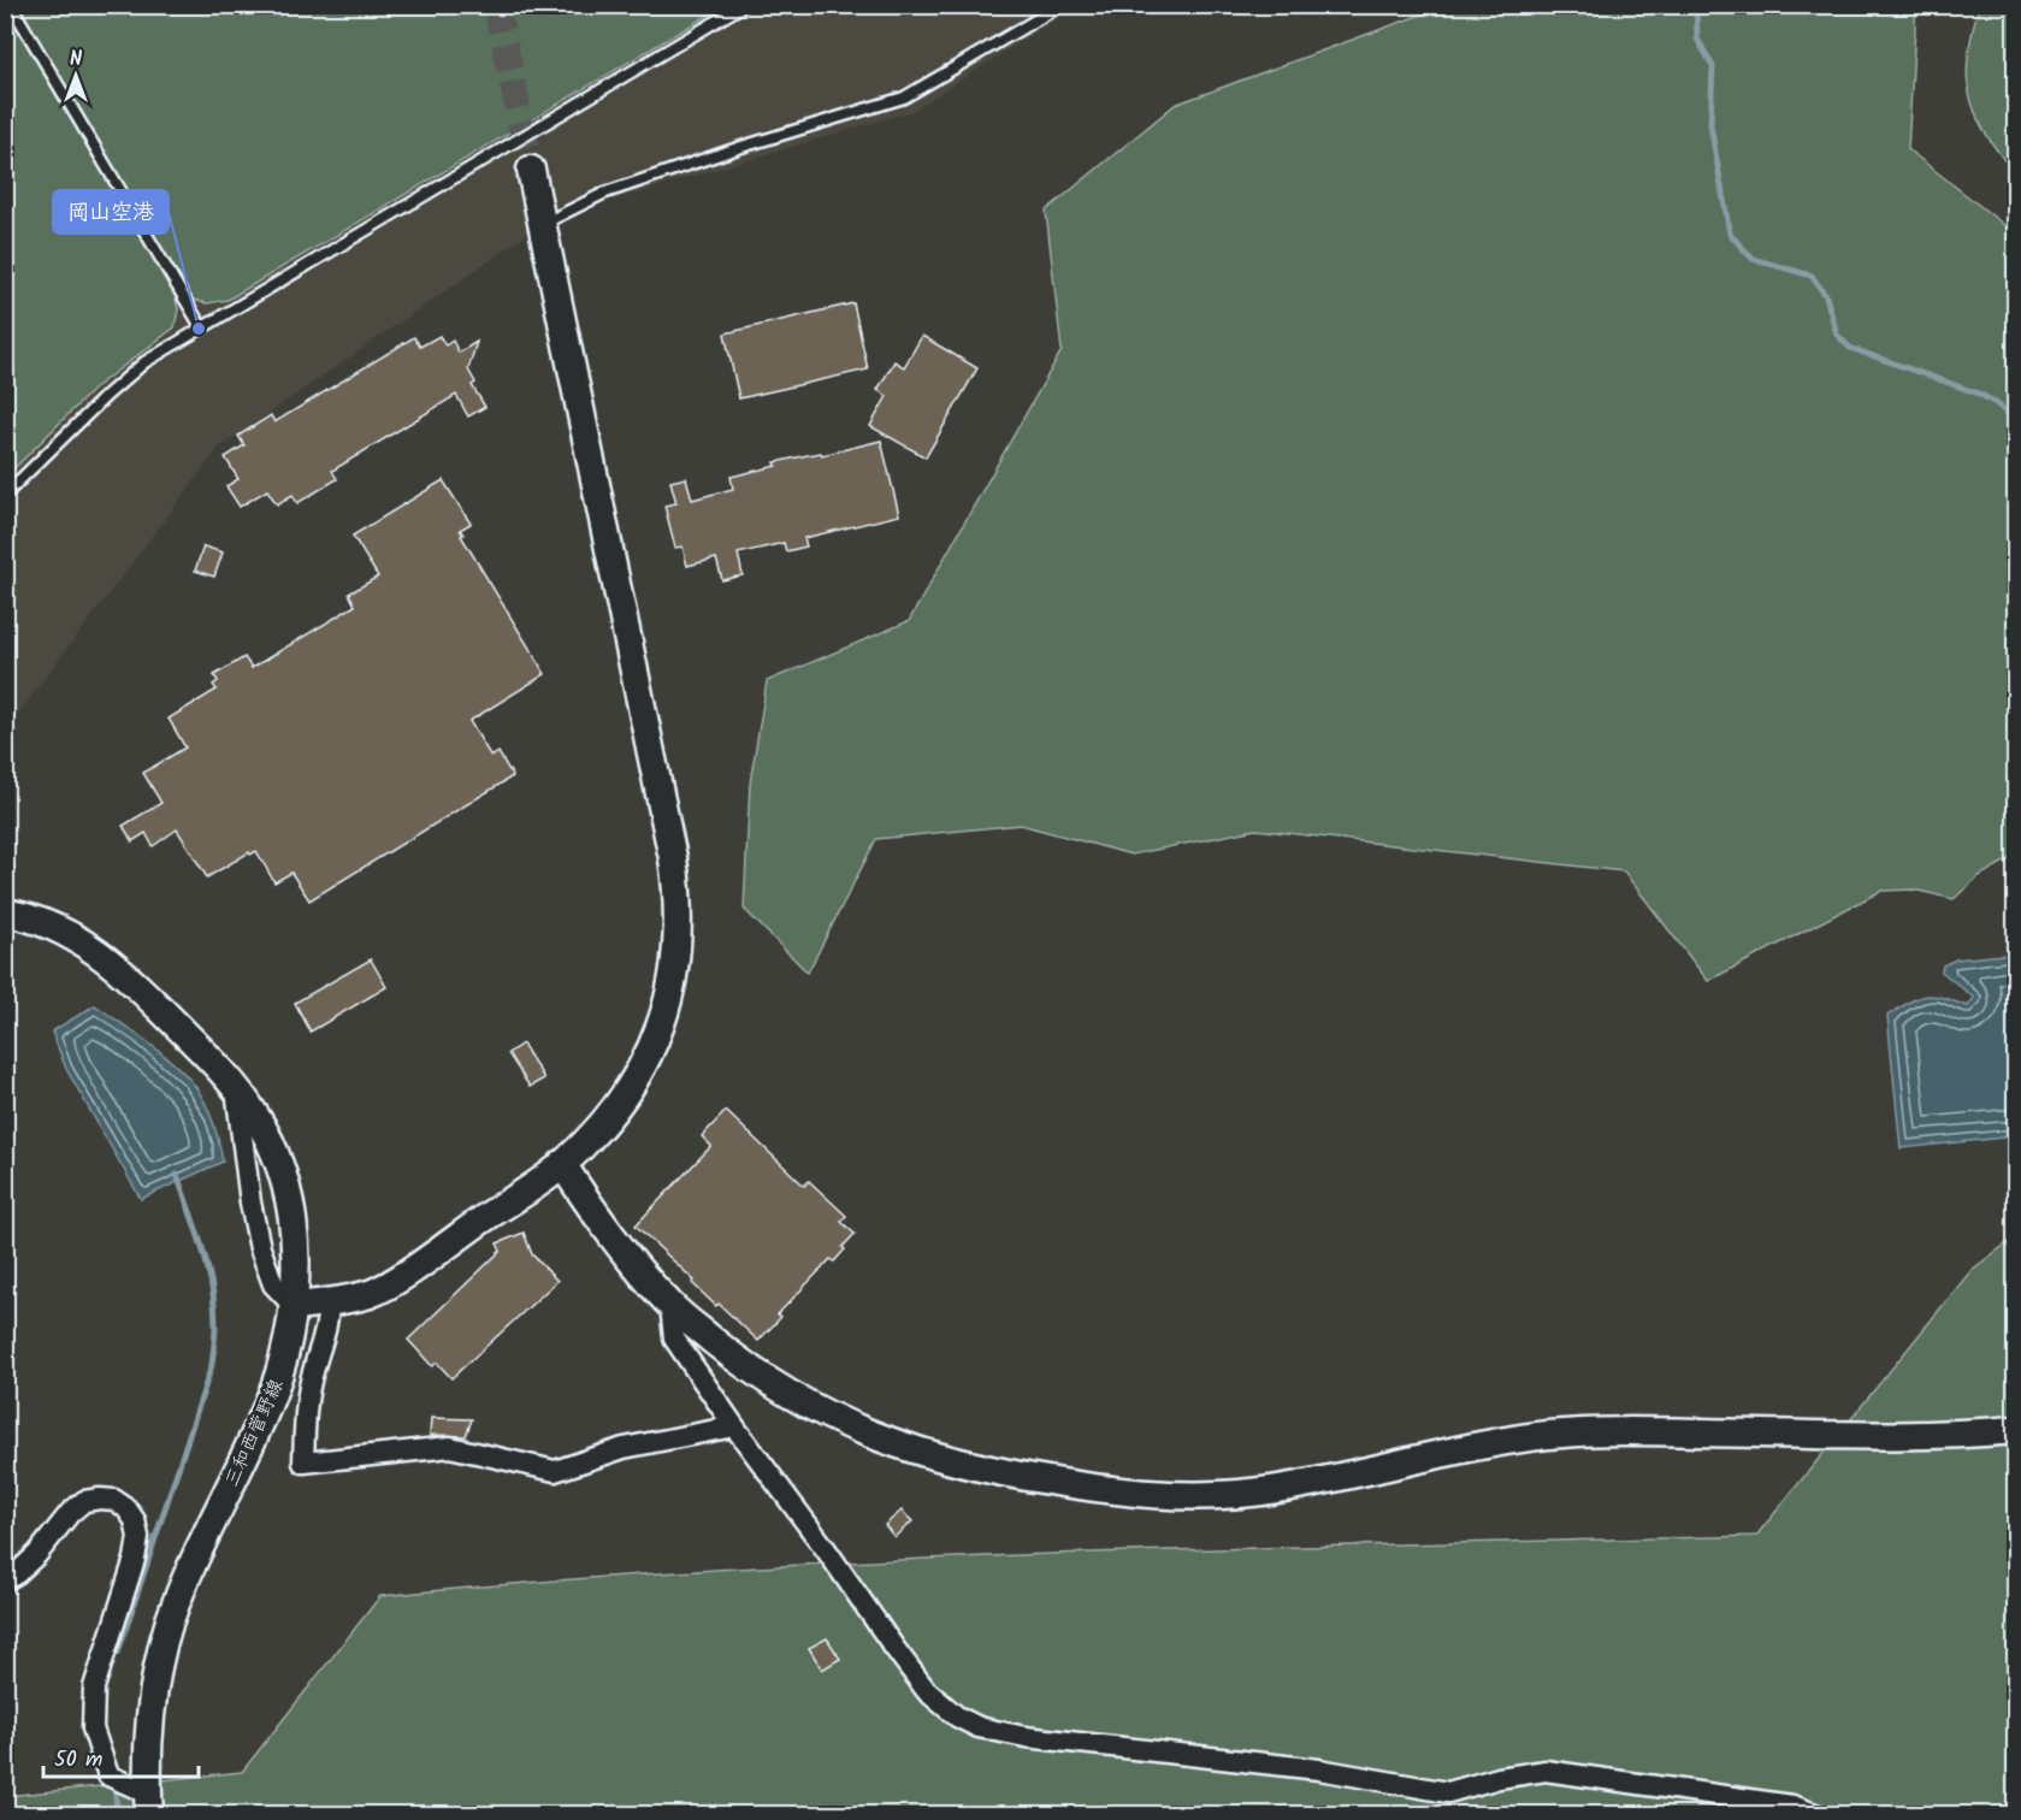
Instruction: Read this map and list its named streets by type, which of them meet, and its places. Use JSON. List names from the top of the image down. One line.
{"streets":{"street":["三和西菅野線"]},"places":["岡山空港"],"scale_bar":"50 m","north":"top"}
